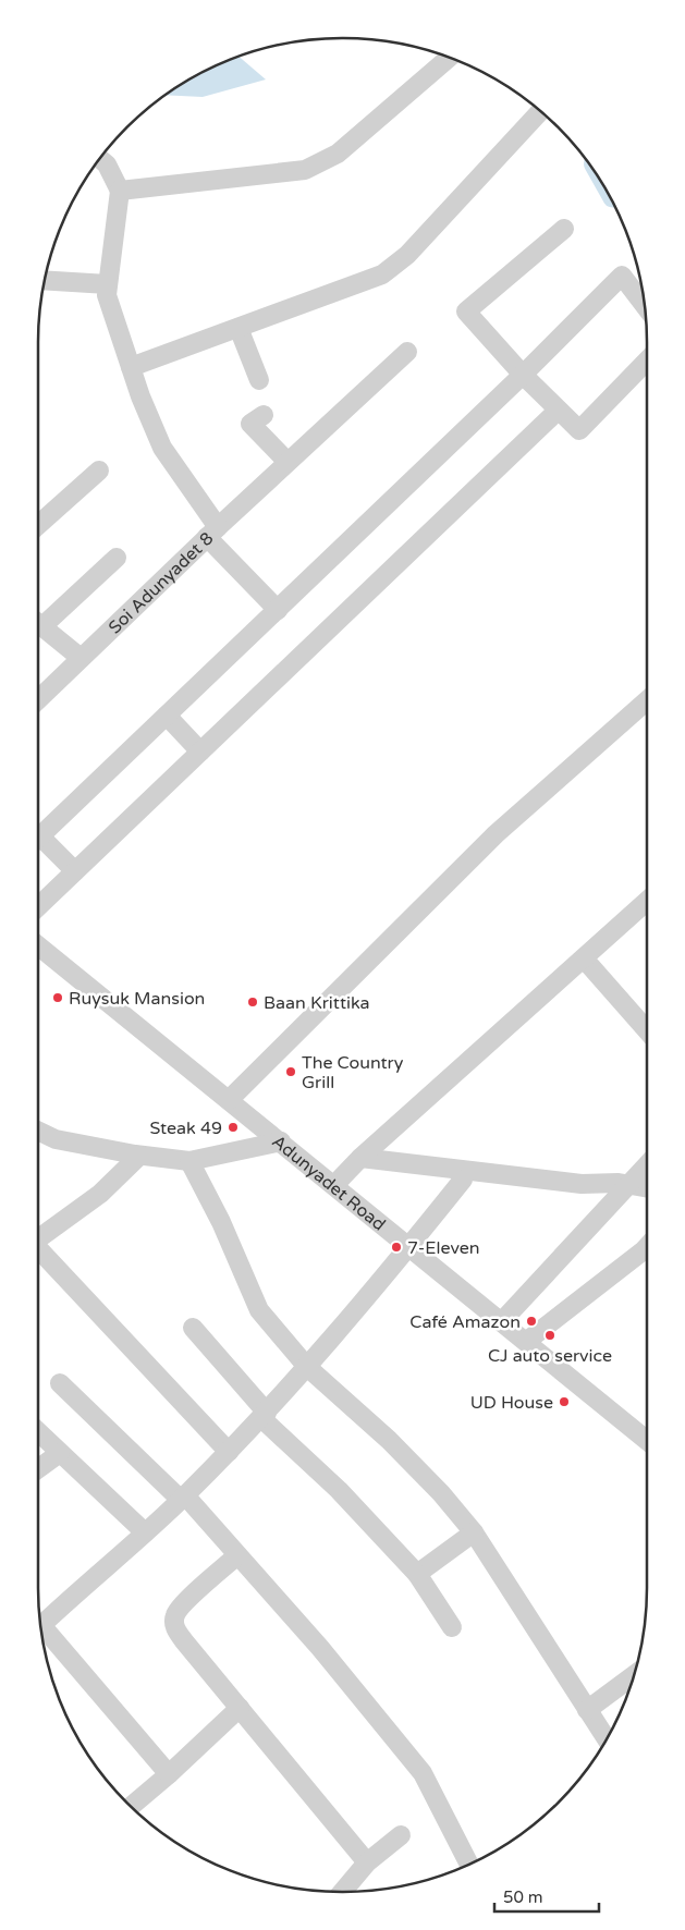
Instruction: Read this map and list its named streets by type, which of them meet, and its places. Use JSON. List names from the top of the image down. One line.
{"streets":{"street":["Soi Adunyadet 8","Adunyadet Road"]},"places":["Ruysuk Mansion","Baan Krittika","The Country Grill","Steak 49","7-Eleven","Café Amazon","CJ auto service","UD House"],"scale_bar":"50 m"}
